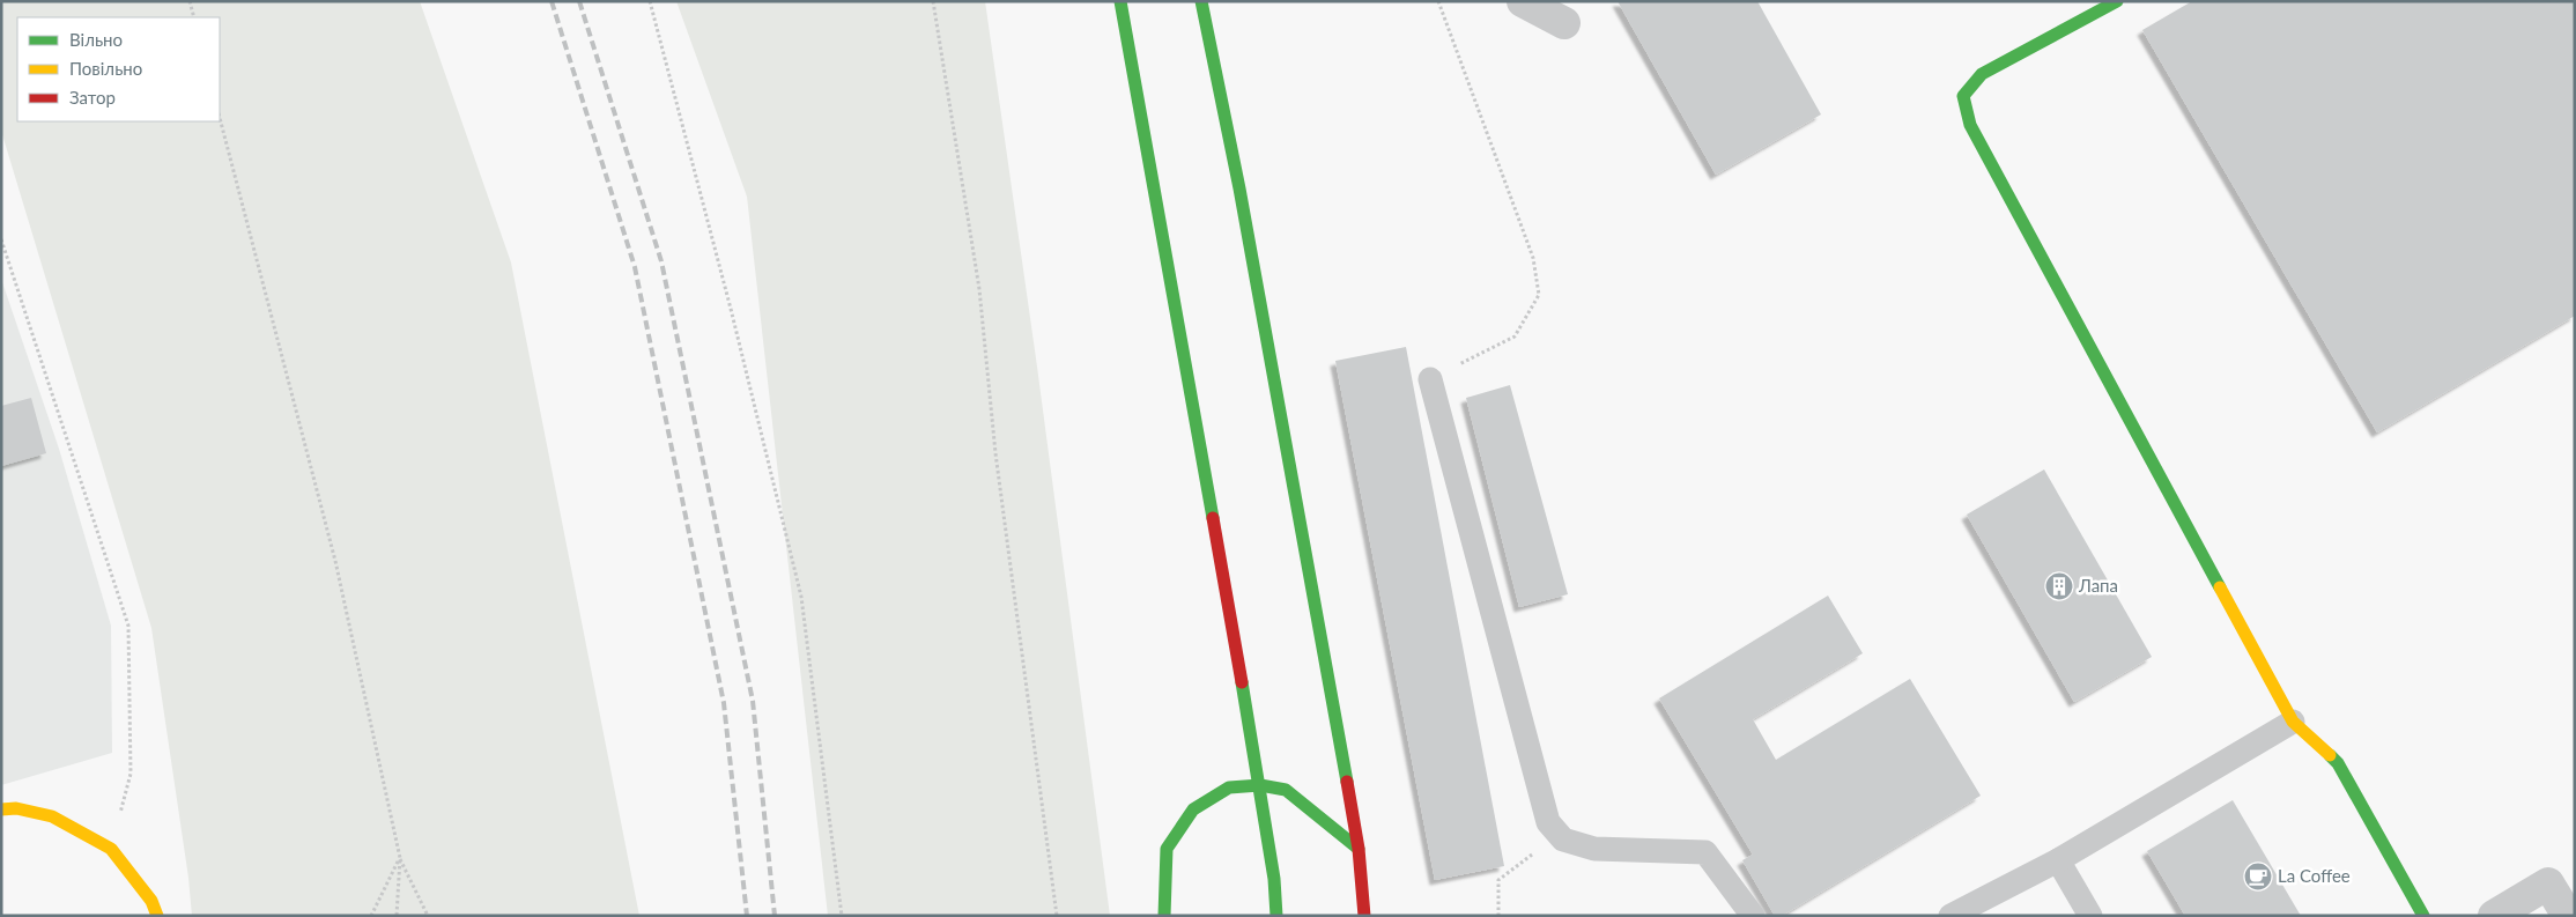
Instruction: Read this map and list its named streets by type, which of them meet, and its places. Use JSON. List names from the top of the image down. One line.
{"places":{"building":["Лапа"],"cafe":["La Coffee"]},"legend":["Вільно","Повільно","Затор"]}
